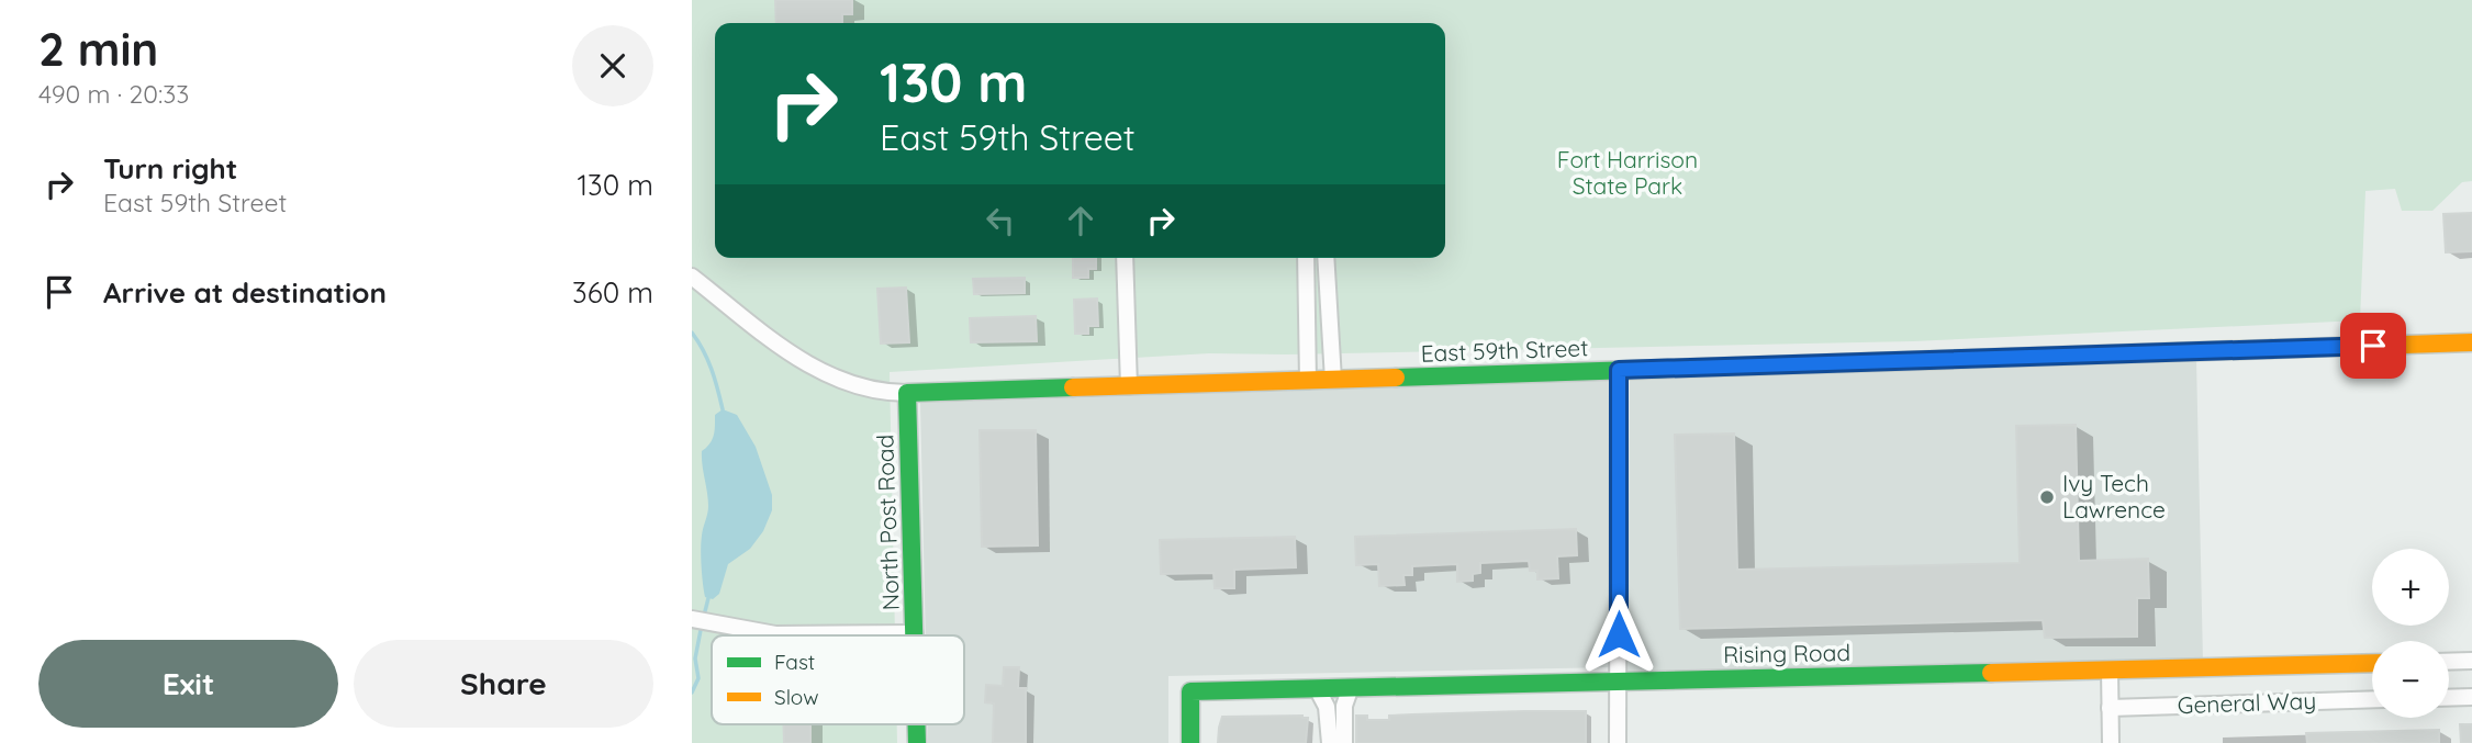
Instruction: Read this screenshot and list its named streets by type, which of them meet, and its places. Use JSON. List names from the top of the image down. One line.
{"streets":{"street":["East 59th Street","North Post Road","Rising Road","General Way"]},"crossings":[["East 59th Street","North Post Road"]],"parks":["Fort Harrison State Park"],"places":["Ivy Tech Lawrence"],"legend":["Fast","Slow"],"page":{"heading":["2 min","490 m · 20:33"],"turn":["130 m","East 59th Street"],"list":[{"name":"Turn right","note":"East 59th Street","value":"130 m"},{"name":"Arrive at destination","value":"360 m"}],"map_buttons":["+","−"],"buttons":["Exit","Share"]}}
